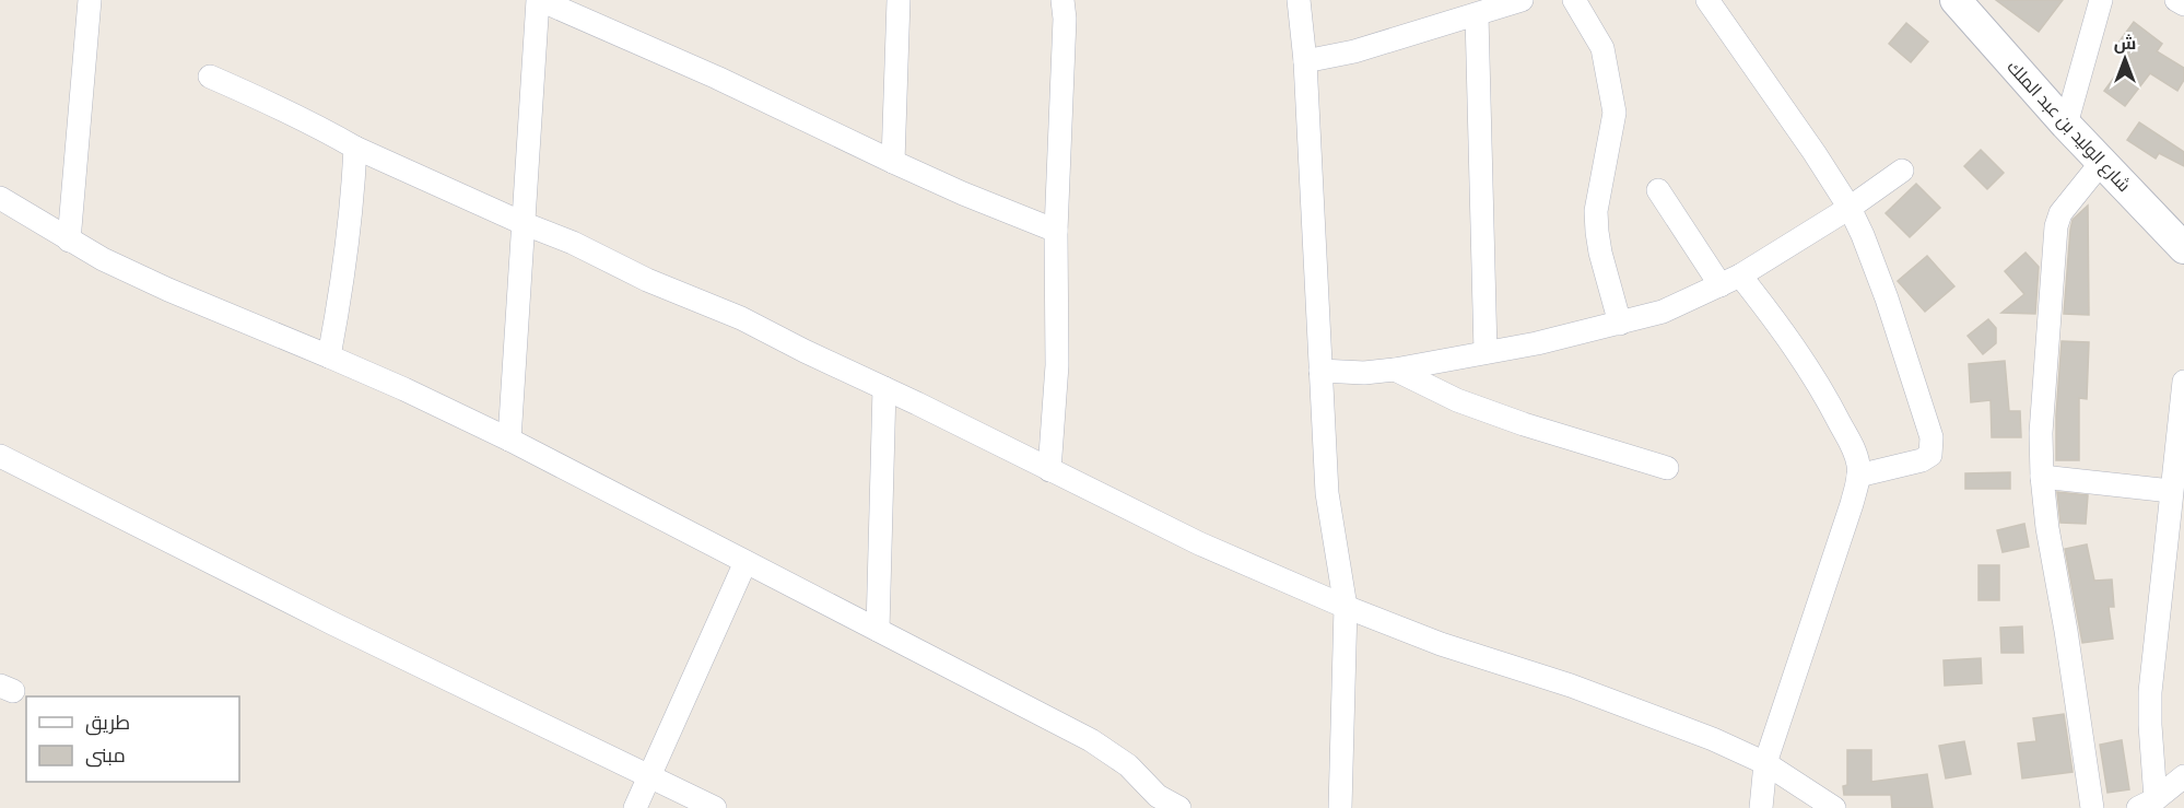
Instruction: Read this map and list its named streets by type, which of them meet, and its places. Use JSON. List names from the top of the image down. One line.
{"streets":{"street":["شارع الوليد بن عبد الملك"]},"legend":["طريق","مبنى"],"north":"top"}
